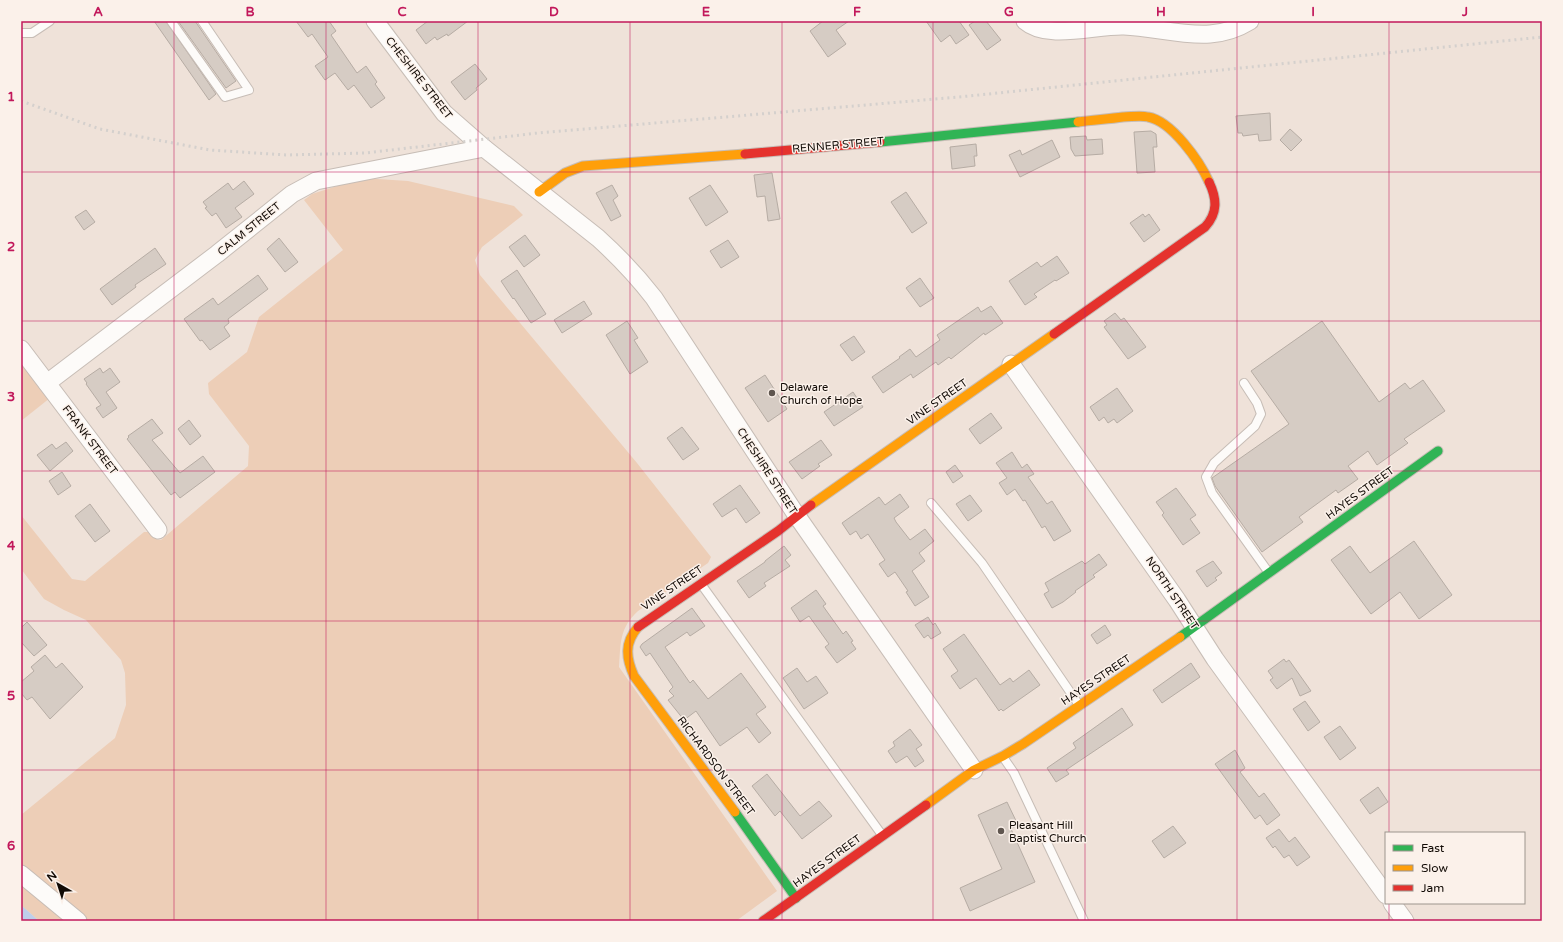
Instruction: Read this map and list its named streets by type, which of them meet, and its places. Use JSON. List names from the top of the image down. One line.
{"streets":{"street":["CHESHIRE STREET","RENNER STREET","CALM STREET","VINE STREET","FRANK STREET","HAYES STREET","NORTH STREET","RICHARDSON STREET"]},"crossings":[["CHESHIRE STREET","RENNER STREET"],["CHESHIRE STREET","CALM STREET"],["CHESHIRE STREET","VINE STREET"],["CHESHIRE STREET","HAYES STREET"],["RENNER STREET","VINE STREET"],["CALM STREET","FRANK STREET"],["VINE STREET","NORTH STREET"],["VINE STREET","RICHARDSON STREET"],["HAYES STREET","NORTH STREET"],["HAYES STREET","RICHARDSON STREET"]],"places":["Delaware Church of Hope","Pleasant Hill Baptist Church"],"legend":["Fast","Slow","Jam"],"north":"top left","grid":{"columns":["A","B","C","D","E","F","G","H","I","J"],"rows":["1","2","3","4","5","6"]}}
